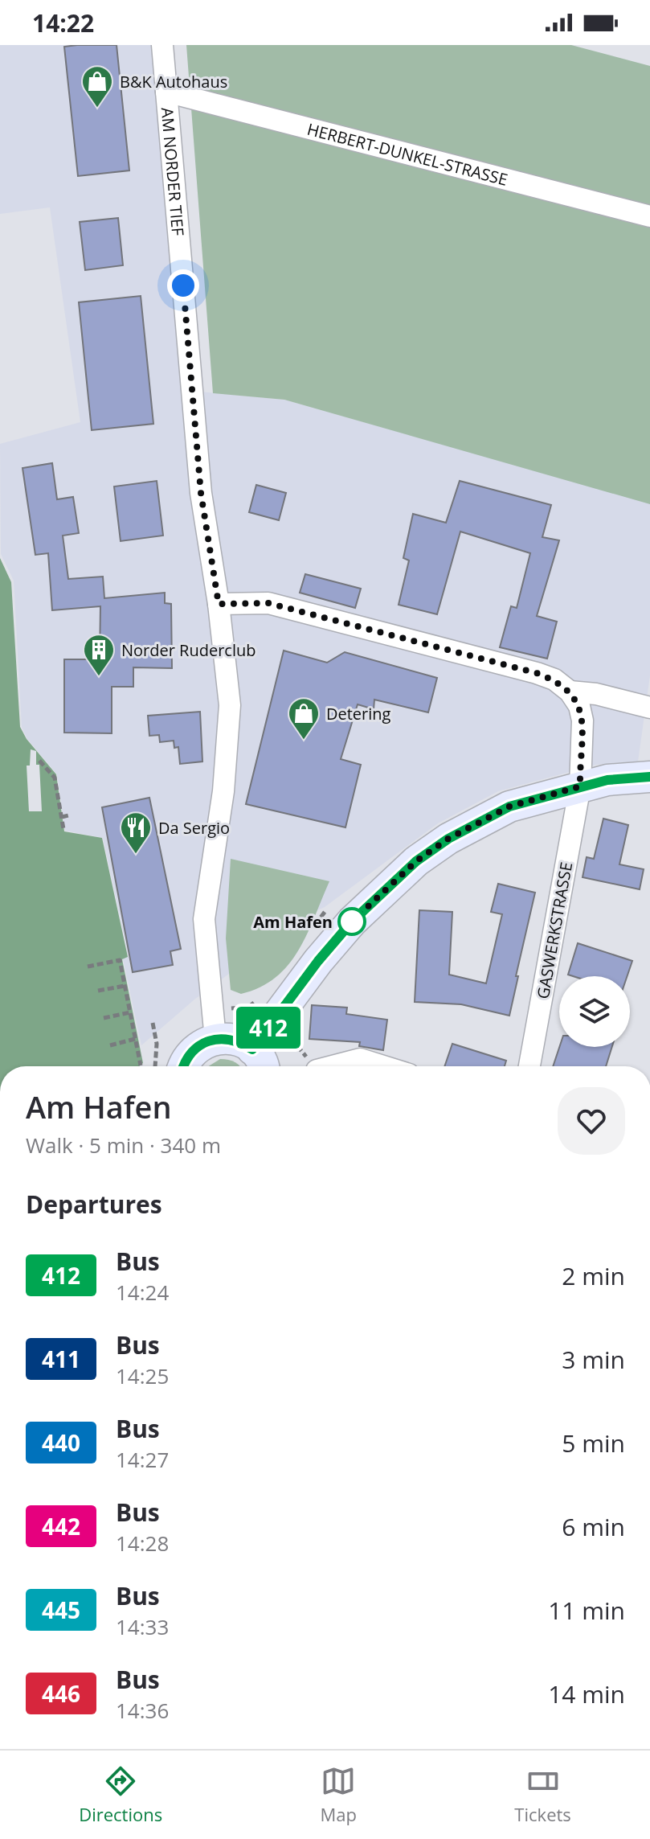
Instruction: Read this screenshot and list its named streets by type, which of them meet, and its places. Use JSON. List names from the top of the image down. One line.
{"streets":{"street":["HERBERT-DUNKEL-STRASSE","AM NORDER TIEF","GASWERKSTRASSE"]},"crossings":[["HERBERT-DUNKEL-STRASSE","AM NORDER TIEF"]],"places":{"shop":["B&K Autohaus","Detering"],"building":["Norder Ruderclub"],"restaurant":["Da Sergio"],"other":["Am Hafen"]},"lines":["bus line 412"],"page":{"status":"14:22","on_map":"412","heading":[["Am Hafen","Walk · 5 min · 340 m"],"Departures"],"list":[{"mark":"412","name":"Bus","note":"14:24","value":"2 min"},{"mark":"411","name":"Bus","note":"14:25","value":"3 min"},{"mark":"440","name":"Bus","note":"14:27","value":"5 min"},{"mark":"442","name":"Bus","note":"14:28","value":"6 min"},{"mark":"445","name":"Bus","note":"14:33","value":"11 min"},{"mark":"446","name":"Bus","note":"14:36","value":"14 min"}],"tabs":["Directions","Map","Tickets"]}}
